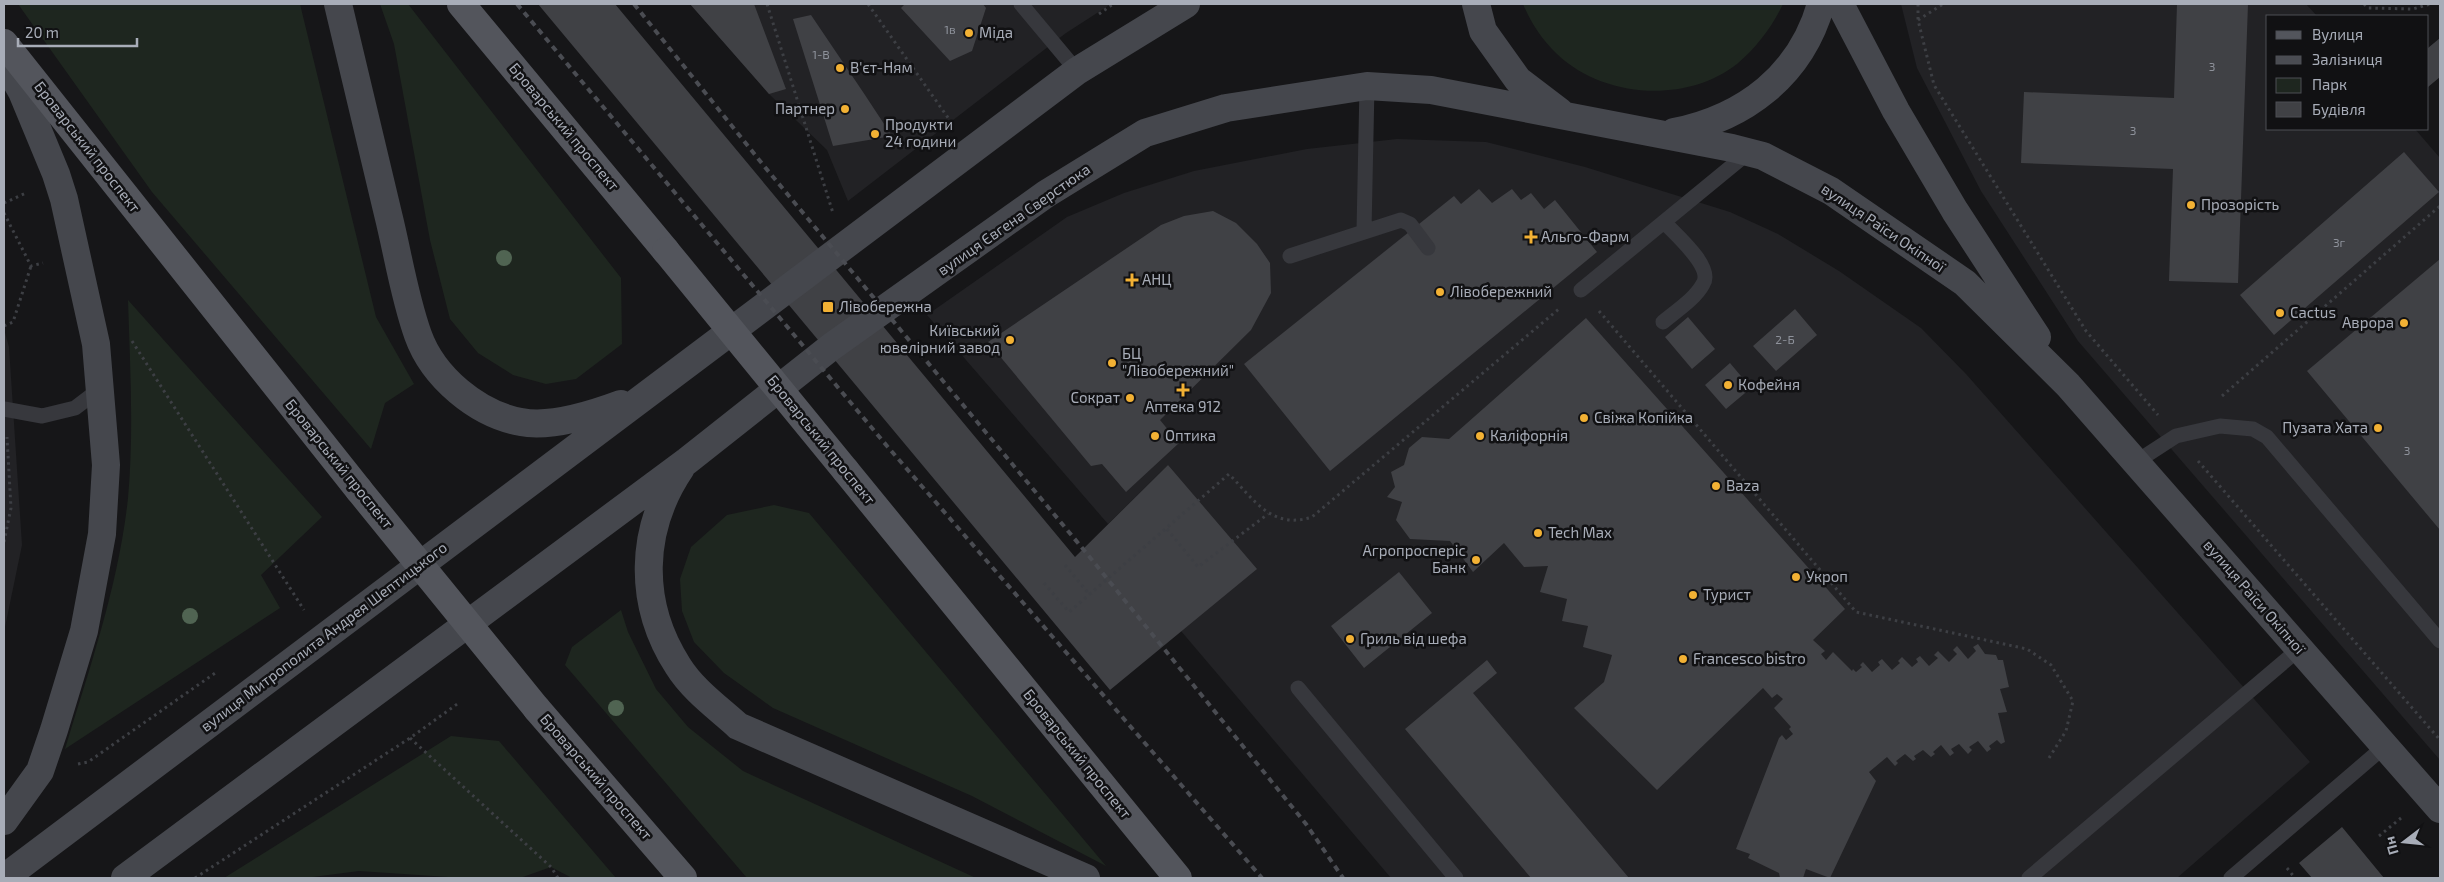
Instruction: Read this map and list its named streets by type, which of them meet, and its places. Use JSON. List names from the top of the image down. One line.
{"streets":{"main road":["Броварський проспект","вулиця Євгена Сверстюка","вулиця Раїси Окіпної","вулиця Митрополита Андрея Шептицького"]},"crossings":[["вулиця Євгена Сверстюка","вулиця Раїси Окіпної"]],"places":{"other":["Міда","В'єт-Ням","Партнер","Продукти 24 години","Прозорість","Лівобережний","Cactus","Аврора","Київський ювелірний завод","БЦ \"Лівобережний\"","Кофейня","Сократ","Свіжа Копійка","Пузата Хата","Оптика","Каліфорнія","Baza","Tech Max","Агропросперіс Банк","Укроп","Турист","Гриль від шефа","Francesco bistro"],"health":["Альго-Фарм","АНЦ","Аптека 912"],"transit":["Лівобережна"]},"house_numbers":["1в","1-В","3","3","3г","2-Б","3"],"legend":["Вулиця","Залізниця","Парк","Будівля"],"scale_bar":"20 m","north":"left"}
